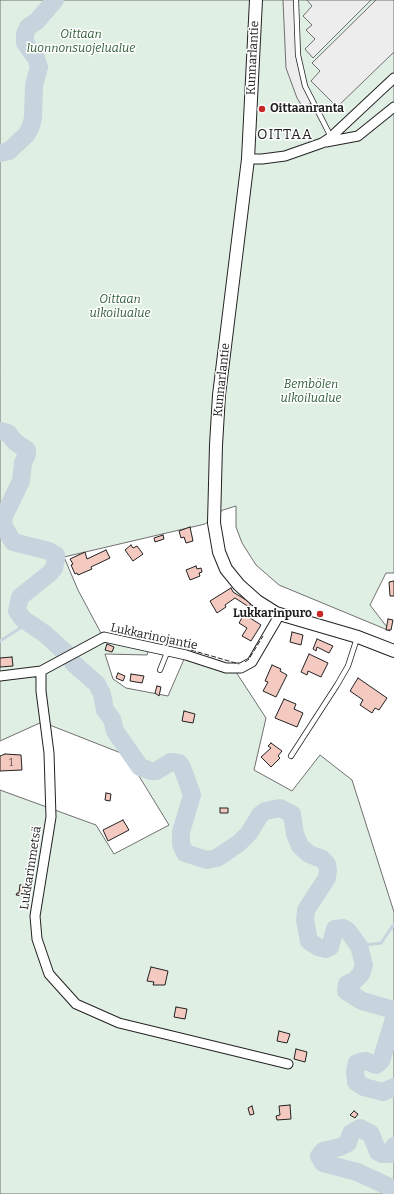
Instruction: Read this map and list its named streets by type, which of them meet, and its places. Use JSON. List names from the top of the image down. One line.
{"streets":{"main road":["Kunnarlantie"],"street":["Lukkarinojantie","Lukkarinmetsä"]},"crossings":[["Kunnarlantie","Lukkarinojantie"],["Lukkarinojantie","Lukkarinmetsä"]],"districts":["OITTAA"],"parks":["Oittaan luonnonsuojelualue","Oittaan ulkoilualue","Bembölen ulkoilualue"],"places":["Oittaanranta","Lukkarinpuro"],"house_numbers":["1"]}
